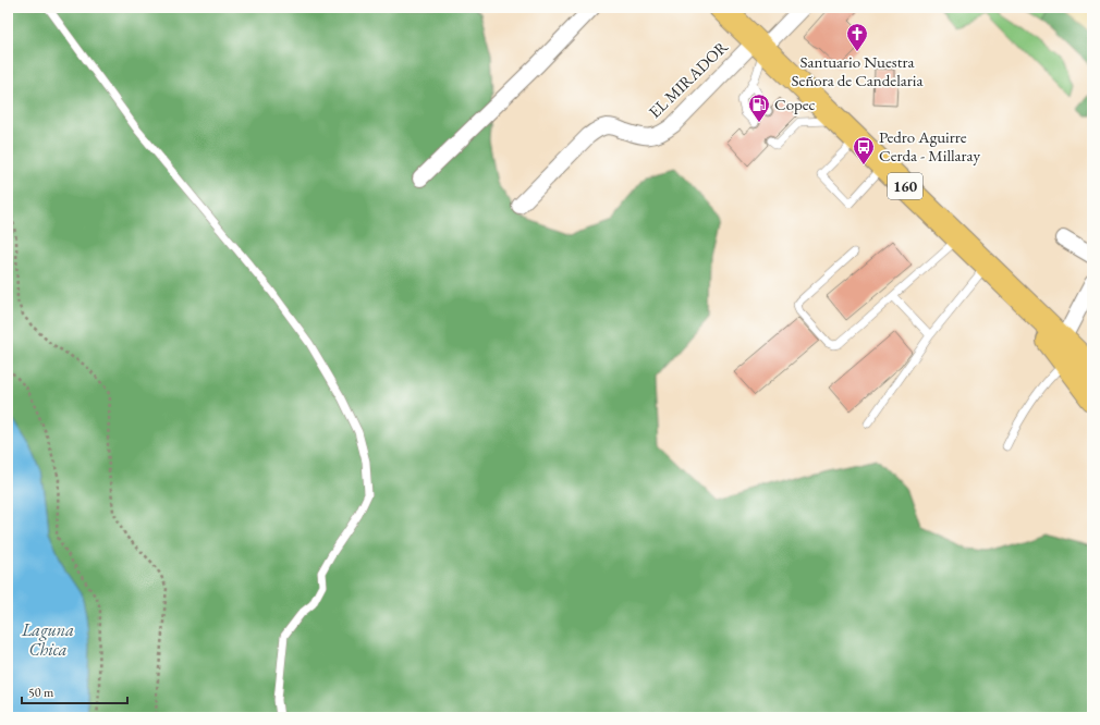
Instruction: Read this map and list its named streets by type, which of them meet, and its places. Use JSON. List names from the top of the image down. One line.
{"streets":{"highway":["160"],"street":["EL MIRADOR"]},"crossings":[["EL MIRADOR","160"]],"water":["Laguna Chica"],"places":{"church":["Santuario Nuestra Señora de Candelaria"],"fuel station":["Copec"],"bus stop":["Pedro Aguirre Cerda - Millaray"]},"scale_bar":"50 m"}
